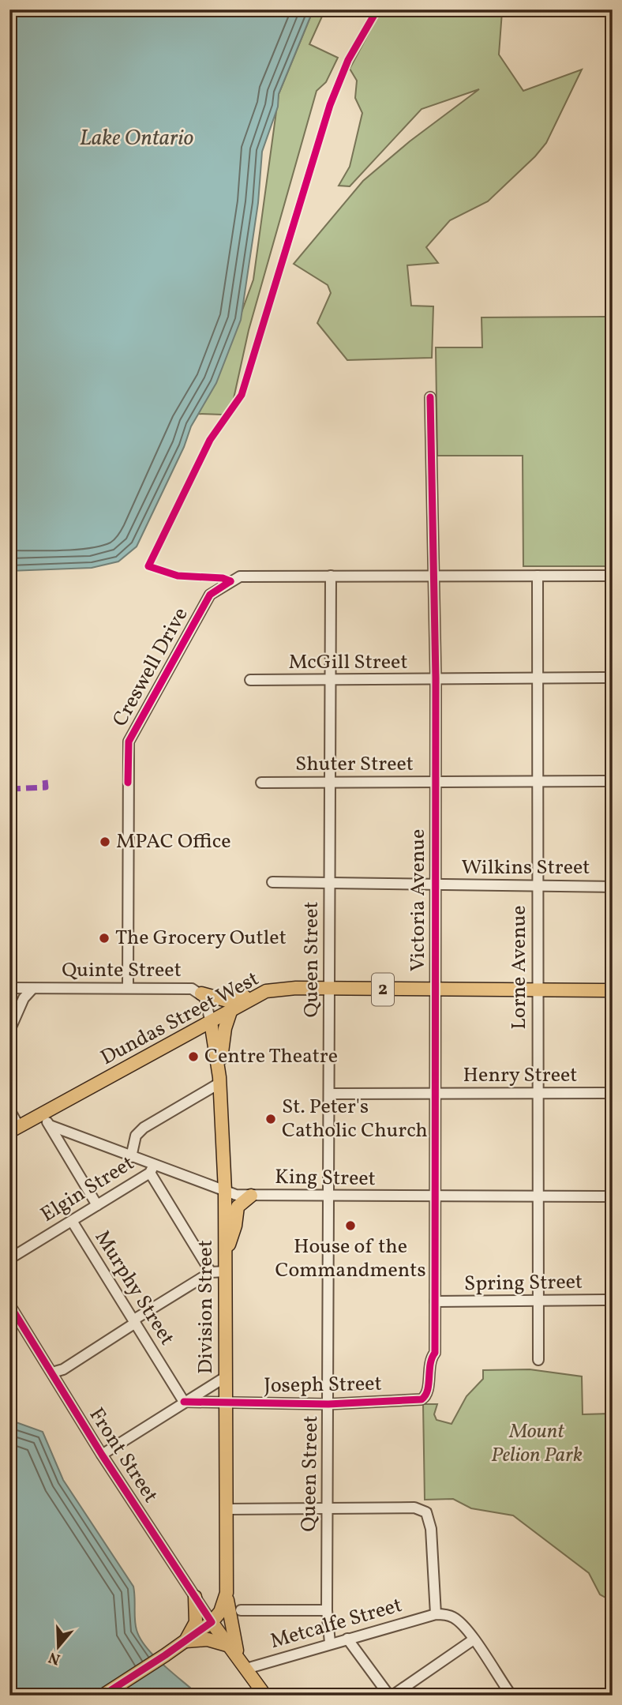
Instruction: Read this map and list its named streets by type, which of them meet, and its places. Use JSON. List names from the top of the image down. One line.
{"streets":{"main road":["2","Dundas Street West","Division Street","Front Street"],"street":["McGill Street","Creswell Drive","Shuter Street","Wilkins Street","Victoria Avenue","Queen Street","Lorne Avenue","Quinte Street","Henry Street","King Street","Elgin Street","Spring Street","Murphy Street","Joseph Street","Metcalfe Street"]},"crossings":[["McGill Street","Victoria Avenue"],["McGill Street","Queen Street"],["McGill Street","Lorne Avenue"],["Creswell Drive","Victoria Avenue"],["Creswell Drive","Queen Street"],["Creswell Drive","Lorne Avenue"],["Creswell Drive","Quinte Street"],["Shuter Street","Victoria Avenue"],["Shuter Street","Queen Street"],["Shuter Street","Lorne Avenue"],["Wilkins Street","Victoria Avenue"],["Wilkins Street","Queen Street"],["Wilkins Street","Lorne Avenue"],["Victoria Avenue","Dundas Street West"],["Victoria Avenue","Henry Street"],["Victoria Avenue","King Street"],["Victoria Avenue","Spring Street"],["Victoria Avenue","Joseph Street"],["Queen Street","Dundas Street West"],["Queen Street","Henry Street"],["Queen Street","King Street"],["Queen Street","Joseph Street"],["Queen Street","Metcalfe Street"],["Lorne Avenue","Dundas Street West"],["Lorne Avenue","Henry Street"],["Lorne Avenue","King Street"],["Lorne Avenue","Spring Street"],["Quinte Street","Dundas Street West"],["Quinte Street","Division Street"],["Dundas Street West","King Street"],["Dundas Street West","Murphy Street"],["Dundas Street West","Division Street"],["King Street","Elgin Street"],["King Street","Murphy Street"],["King Street","Division Street"],["Elgin Street","Murphy Street"],["Murphy Street","Joseph Street"],["Division Street","Joseph Street"],["Division Street","Front Street"],["Front Street","Metcalfe Street"]],"water":["Lake Ontario"],"parks":["Mount Pelion Park"],"places":["MPAC Office","The Grocery Outlet","Centre Theatre","St. Peter's Catholic Church","House of the Commandments"],"north":"bottom"}
